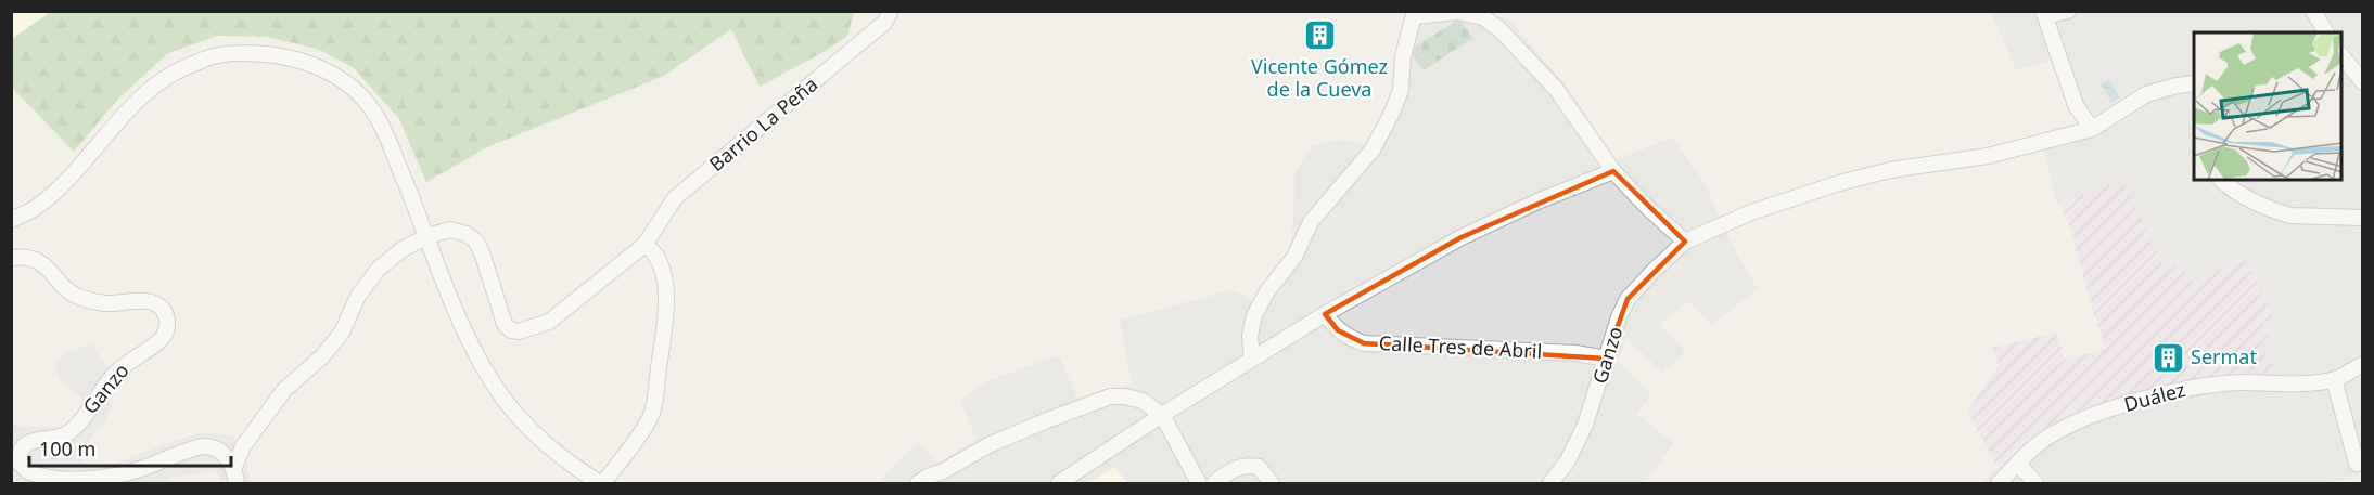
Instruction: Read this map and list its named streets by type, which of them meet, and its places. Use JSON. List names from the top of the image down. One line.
{"streets":{"street":["Barrio La Peña","Calle Tres de Abril","Ganzo","Duález"]},"crossings":[["Calle Tres de Abril","Ganzo"]],"places":{"building":["Vicente Gómez de la Cueva","Sermat"]},"scale_bar":"100 m"}
